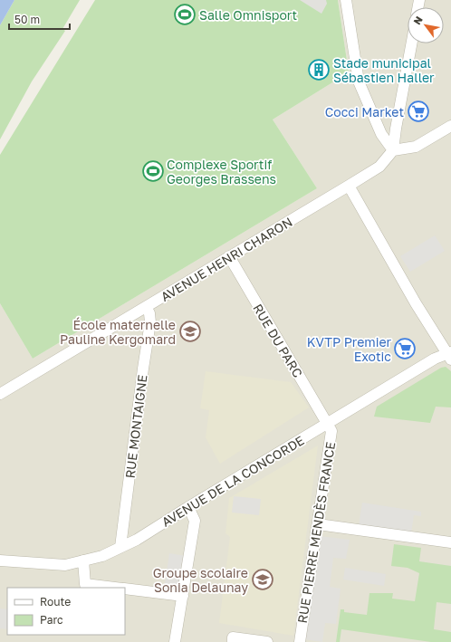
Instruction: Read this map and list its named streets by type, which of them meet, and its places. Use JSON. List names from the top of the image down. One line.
{"streets":{"street":["AVENUE HENRI CHARON","RUE DU PARC","RUE MONTAIGNE","AVENUE DE LA CONCORDE","RUE PIERRE MENDÈS FRANCE"]},"crossings":[["AVENUE HENRI CHARON","RUE DU PARC"],["AVENUE HENRI CHARON","RUE MONTAIGNE"],["RUE DU PARC","AVENUE DE LA CONCORDE"],["RUE DU PARC","RUE PIERRE MENDÈS FRANCE"],["RUE MONTAIGNE","AVENUE DE LA CONCORDE"],["AVENUE DE LA CONCORDE","RUE PIERRE MENDÈS FRANCE"]],"places":{"sports":["Salle Omnisport","Complexe Sportif Georges Brassens"],"building":["Stade municipal Sébastien Haller"],"supermarket":["Cocci Market","KVTP Premier Exotic"],"school or university":["École maternelle Pauline Kergomard","Groupe scolaire Sonia Delaunay"]},"legend":["Route","Parc"],"scale_bar":"50 m","north":"top left"}
